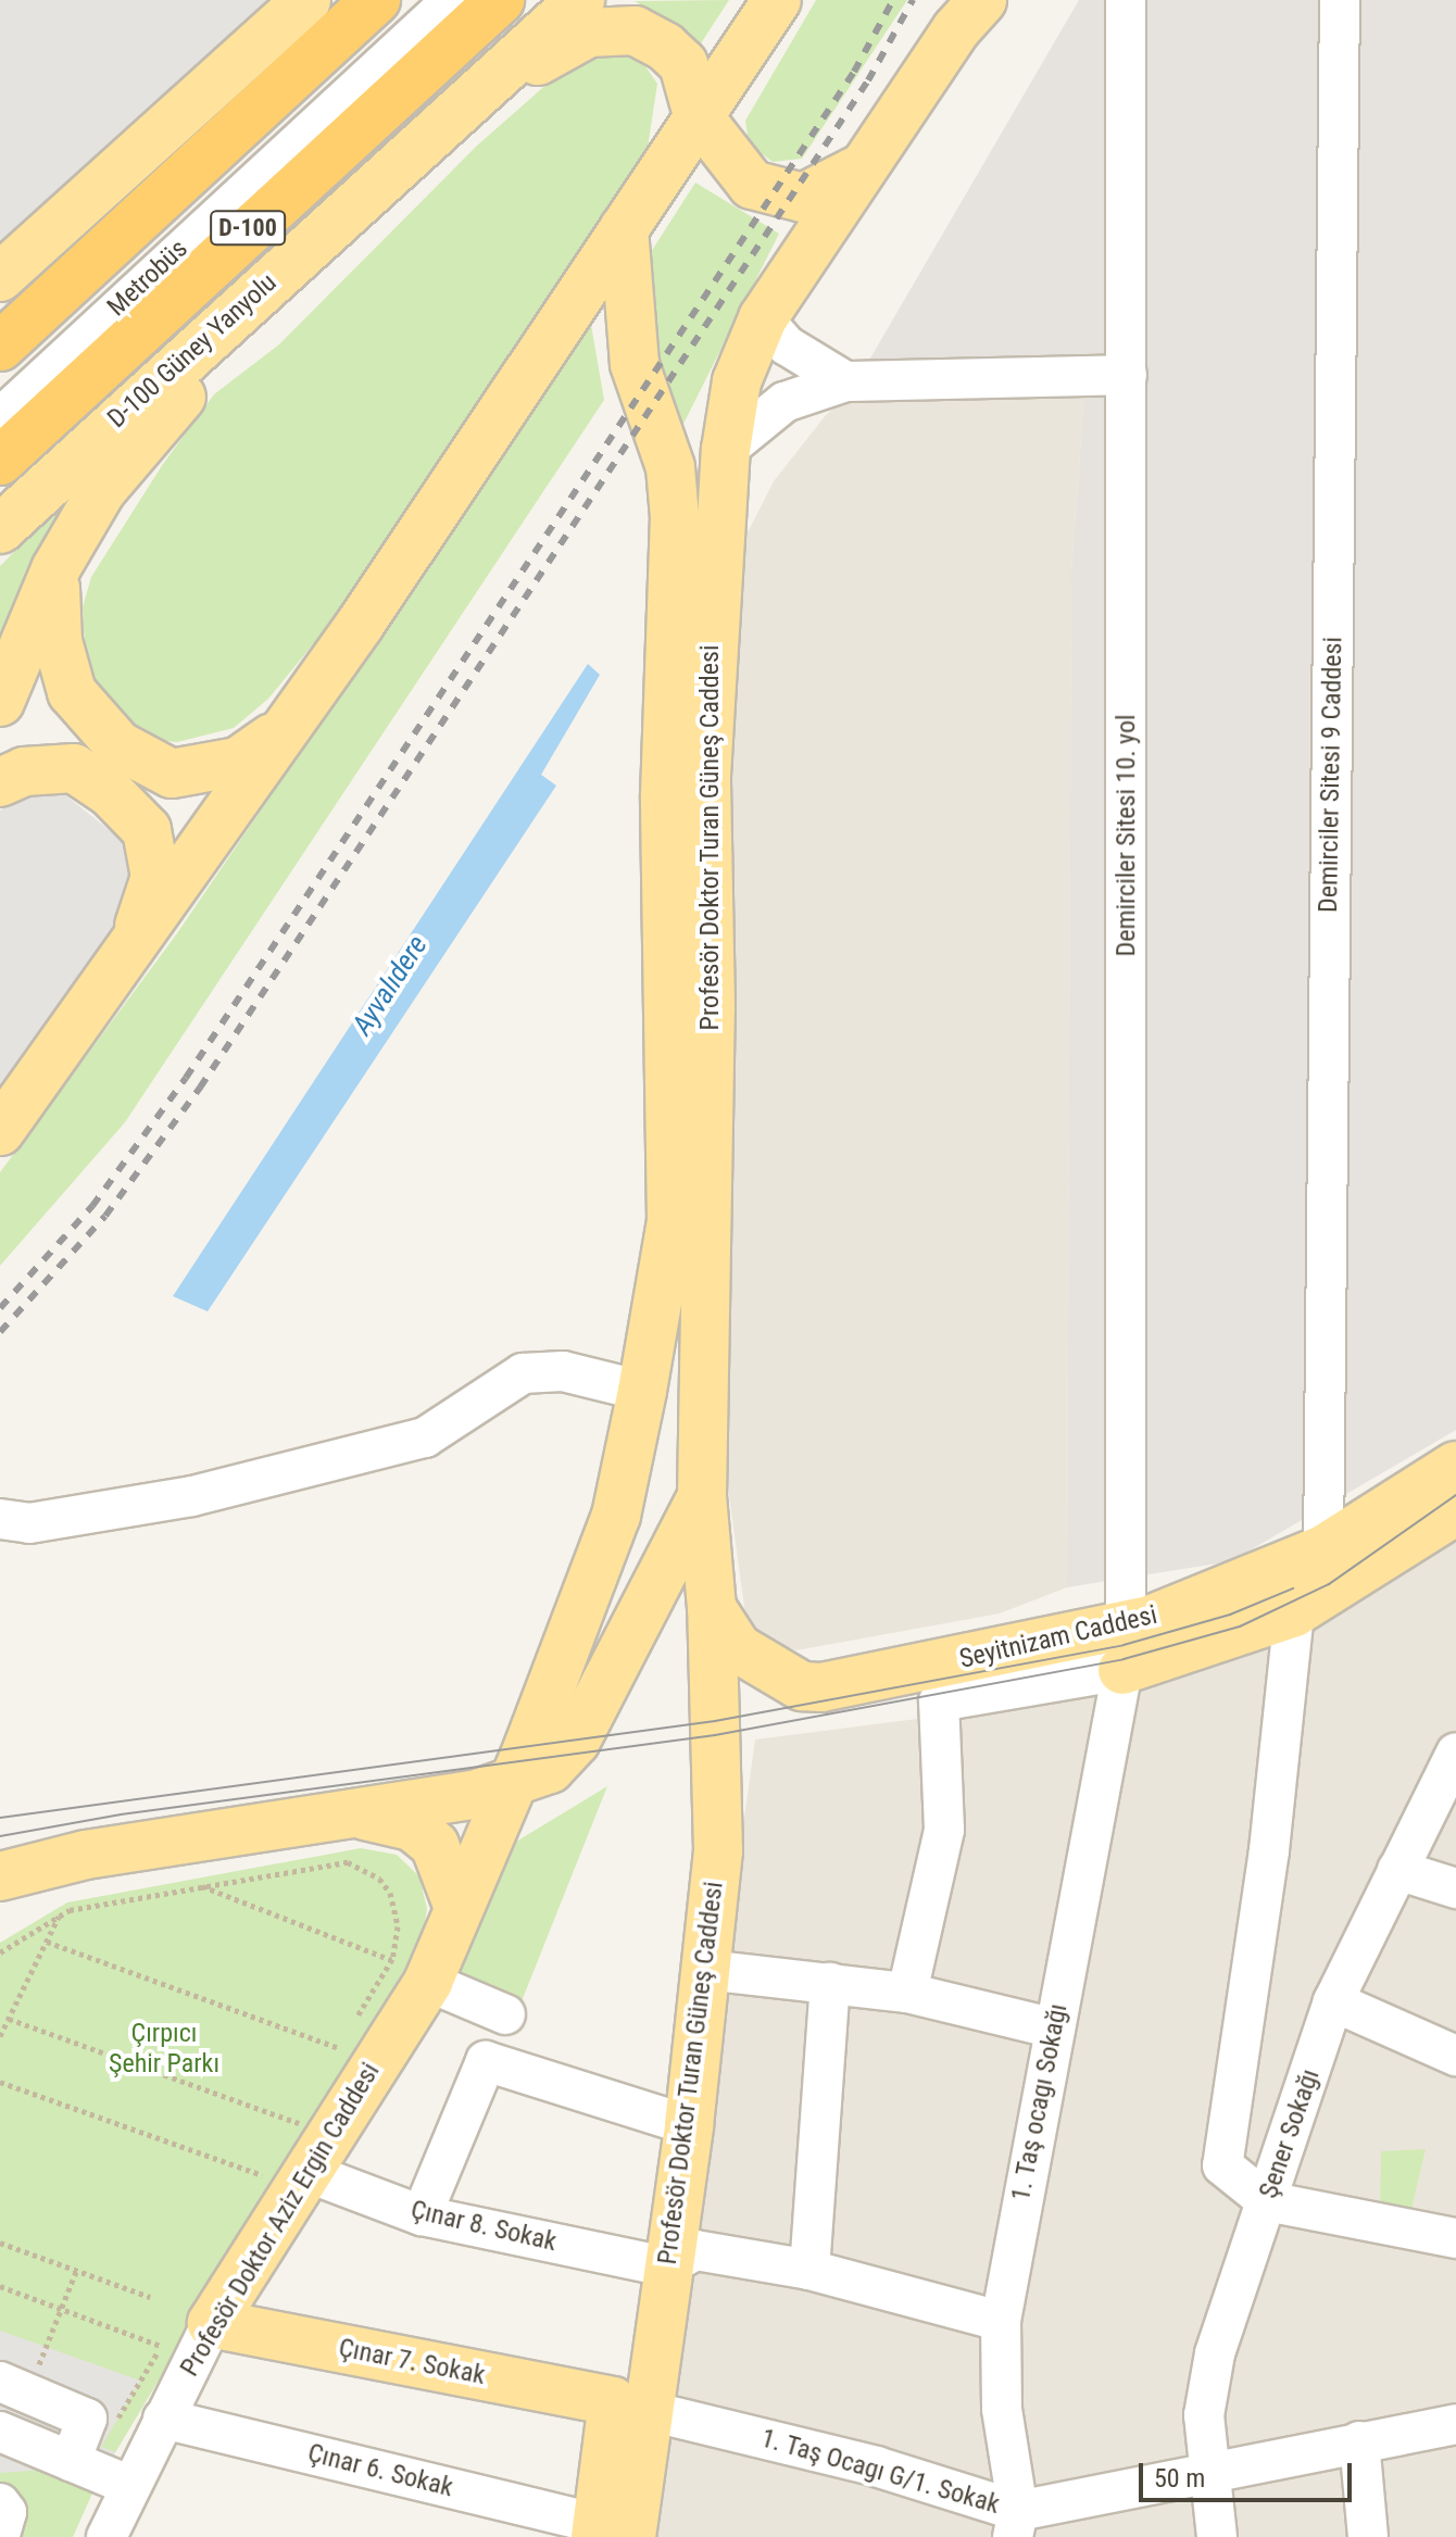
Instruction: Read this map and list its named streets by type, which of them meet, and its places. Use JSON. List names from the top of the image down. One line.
{"streets":{"highway":["D-100"],"main road":["D-100 Güney Yanyolu","Profesör Doktor Turan Güneş Caddesi","Seyitnizam Caddesi","Profesör Doktor Aziz Ergin Caddesi","Çınar 7. Sokak"],"street":["Metrobüs","Demirciler Sitesi 9 Caddesi","Demirciler Sitesi 10. yol","1. Taş ocagı Sokağı","Şener Sokağı","Çınar 8. Sokak","Çınar 6. Sokak","1. Taş Ocagı G/1. Sokak"]},"crossings":[["Demirciler Sitesi 9 Caddesi","Seyitnizam Caddesi"],["Demirciler Sitesi 10. yol","Seyitnizam Caddesi"],["Demirciler Sitesi 10. yol","1. Taş ocagı Sokağı"],["Profesör Doktor Turan Güneş Caddesi","Seyitnizam Caddesi"],["Profesör Doktor Turan Güneş Caddesi","Çınar 8. Sokak"],["Profesör Doktor Turan Güneş Caddesi","Çınar 7. Sokak"],["Profesör Doktor Turan Güneş Caddesi","Çınar 6. Sokak"],["Profesör Doktor Turan Güneş Caddesi","1. Taş Ocagı G/1. Sokak"],["Seyitnizam Caddesi","1. Taş ocagı Sokağı"],["1. Taş ocagı Sokağı","1. Taş Ocagı G/1. Sokak"],["Şener Sokağı","1. Taş Ocagı G/1. Sokak"],["Profesör Doktor Aziz Ergin Caddesi","Çınar 8. Sokak"],["Profesör Doktor Aziz Ergin Caddesi","Çınar 7. Sokak"],["Profesör Doktor Aziz Ergin Caddesi","Çınar 6. Sokak"],["Çınar 7. Sokak","1. Taş Ocagı G/1. Sokak"]],"water":["Ayvalıdere"],"parks":["Çırpıcı Şehir Parkı"],"scale_bar":"50 m"}
